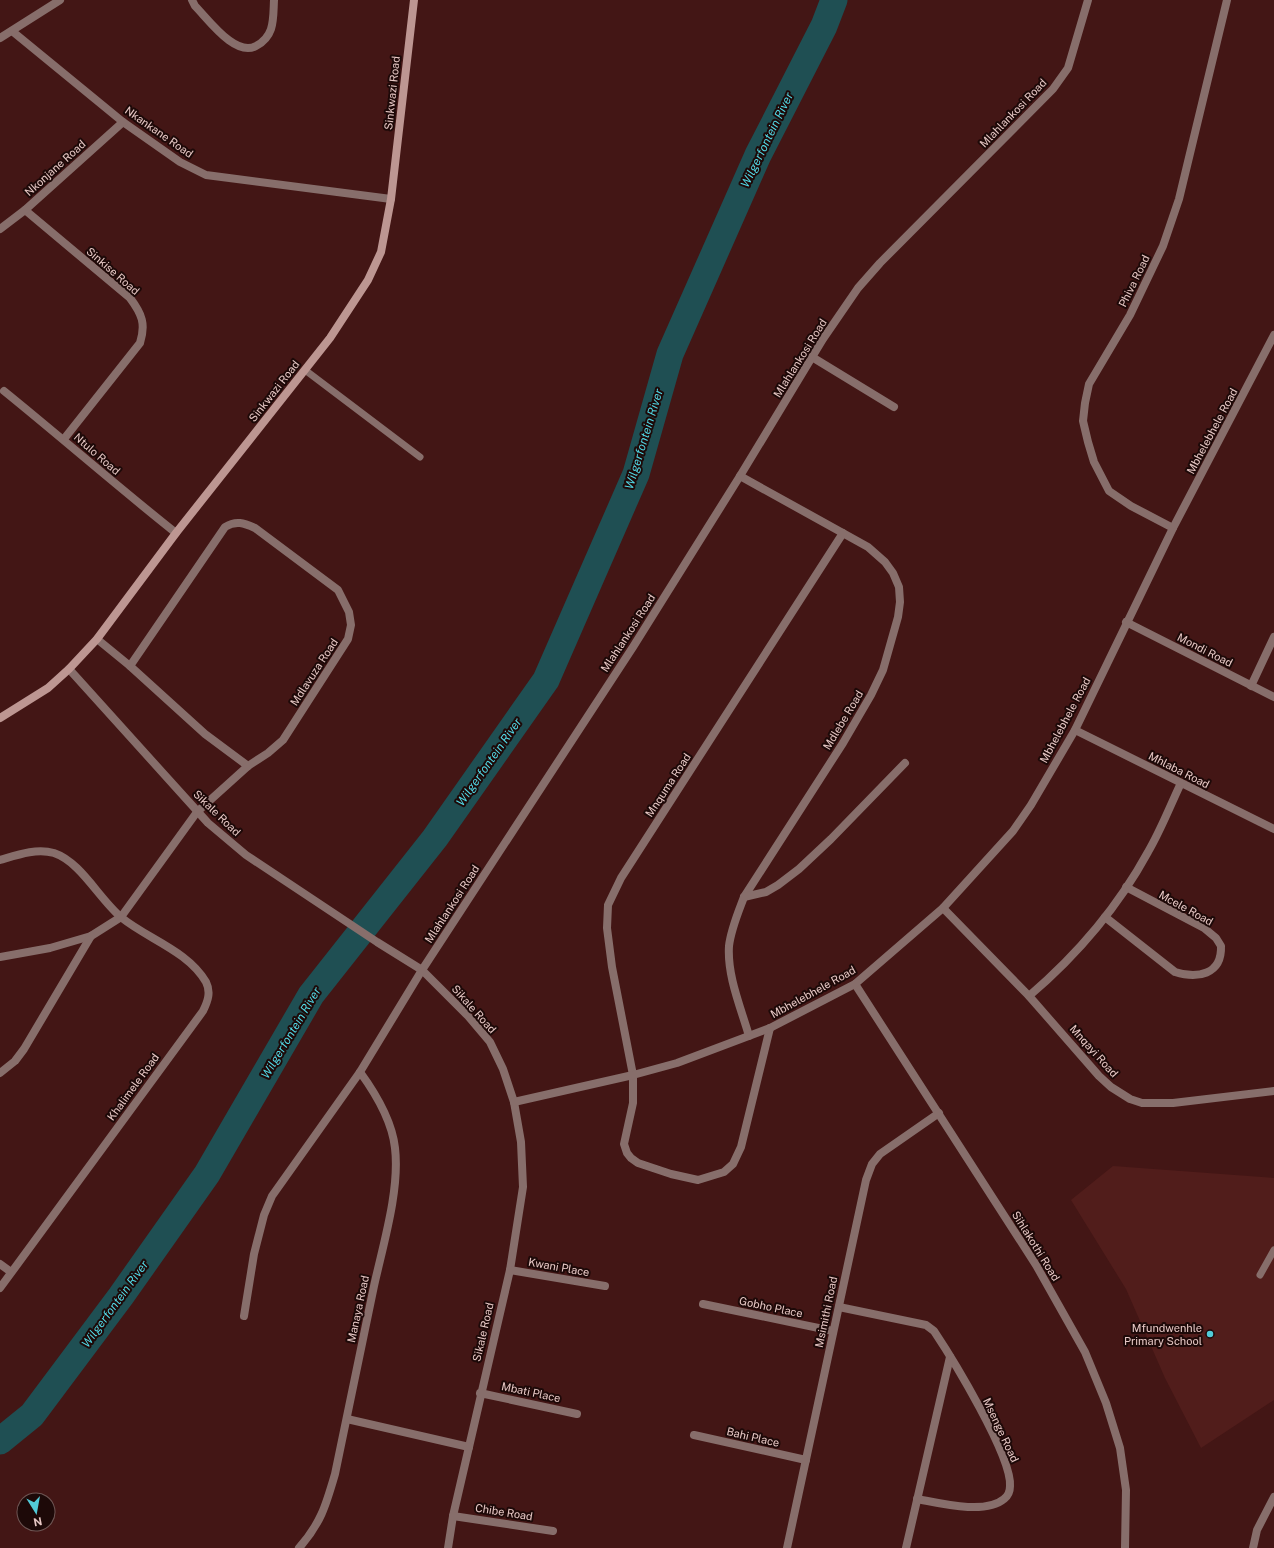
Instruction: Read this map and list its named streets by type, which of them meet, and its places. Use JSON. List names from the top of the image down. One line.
{"streets":{"street":["Sinkwazi Road","Mlahlankosi Road","Nkankane Road","Nkonjane Road","Sinkise Road","Phiva Road","Mbhelebhele Road","Ntulo Road","Mondi Road","Mdlavuza Road","Mdlebe Road","Mhlaba Road","Mnquma Road","Sikale Road","Mcele Road","Mnqayi Road","Khalimele Road","Sihlakothi Road","Kwani Place","Gobho Place","Manaya Road","Msimithi Road","Mbati Place","Msenge Road","Bahi Place","Chibe Road"]},"crossings":[["Sinkwazi Road","Nkankane Road"],["Sinkwazi Road","Ntulo Road"],["Sinkwazi Road","Sikale Road"],["Mlahlankosi Road","Mdlebe Road"],["Mlahlankosi Road","Sikale Road"],["Mlahlankosi Road","Manaya Road"],["Nkankane Road","Nkonjane Road"],["Nkonjane Road","Sinkise Road"],["Sinkise Road","Ntulo Road"],["Phiva Road","Mbhelebhele Road"],["Mbhelebhele Road","Mondi Road"],["Mbhelebhele Road","Mdlebe Road"],["Mbhelebhele Road","Mhlaba Road"],["Mbhelebhele Road","Mnquma Road"],["Mbhelebhele Road","Sikale Road"],["Mbhelebhele Road","Mnqayi Road"],["Mbhelebhele Road","Sihlakothi Road"],["Mdlavuza Road","Sikale Road"],["Mdlavuza Road","Khalimele Road"],["Mdlebe Road","Mnquma Road"],["Sikale Road","Kwani Place"],["Sikale Road","Mbati Place"],["Sikale Road","Chibe Road"],["Sihlakothi Road","Msimithi Road"],["Gobho Place","Msimithi Road"],["Msimithi Road","Msenge Road"],["Msimithi Road","Bahi Place"]],"water":["Wilgerfontein River"],"places":["Mfundwenhle Primary School"],"north":"bottom"}
